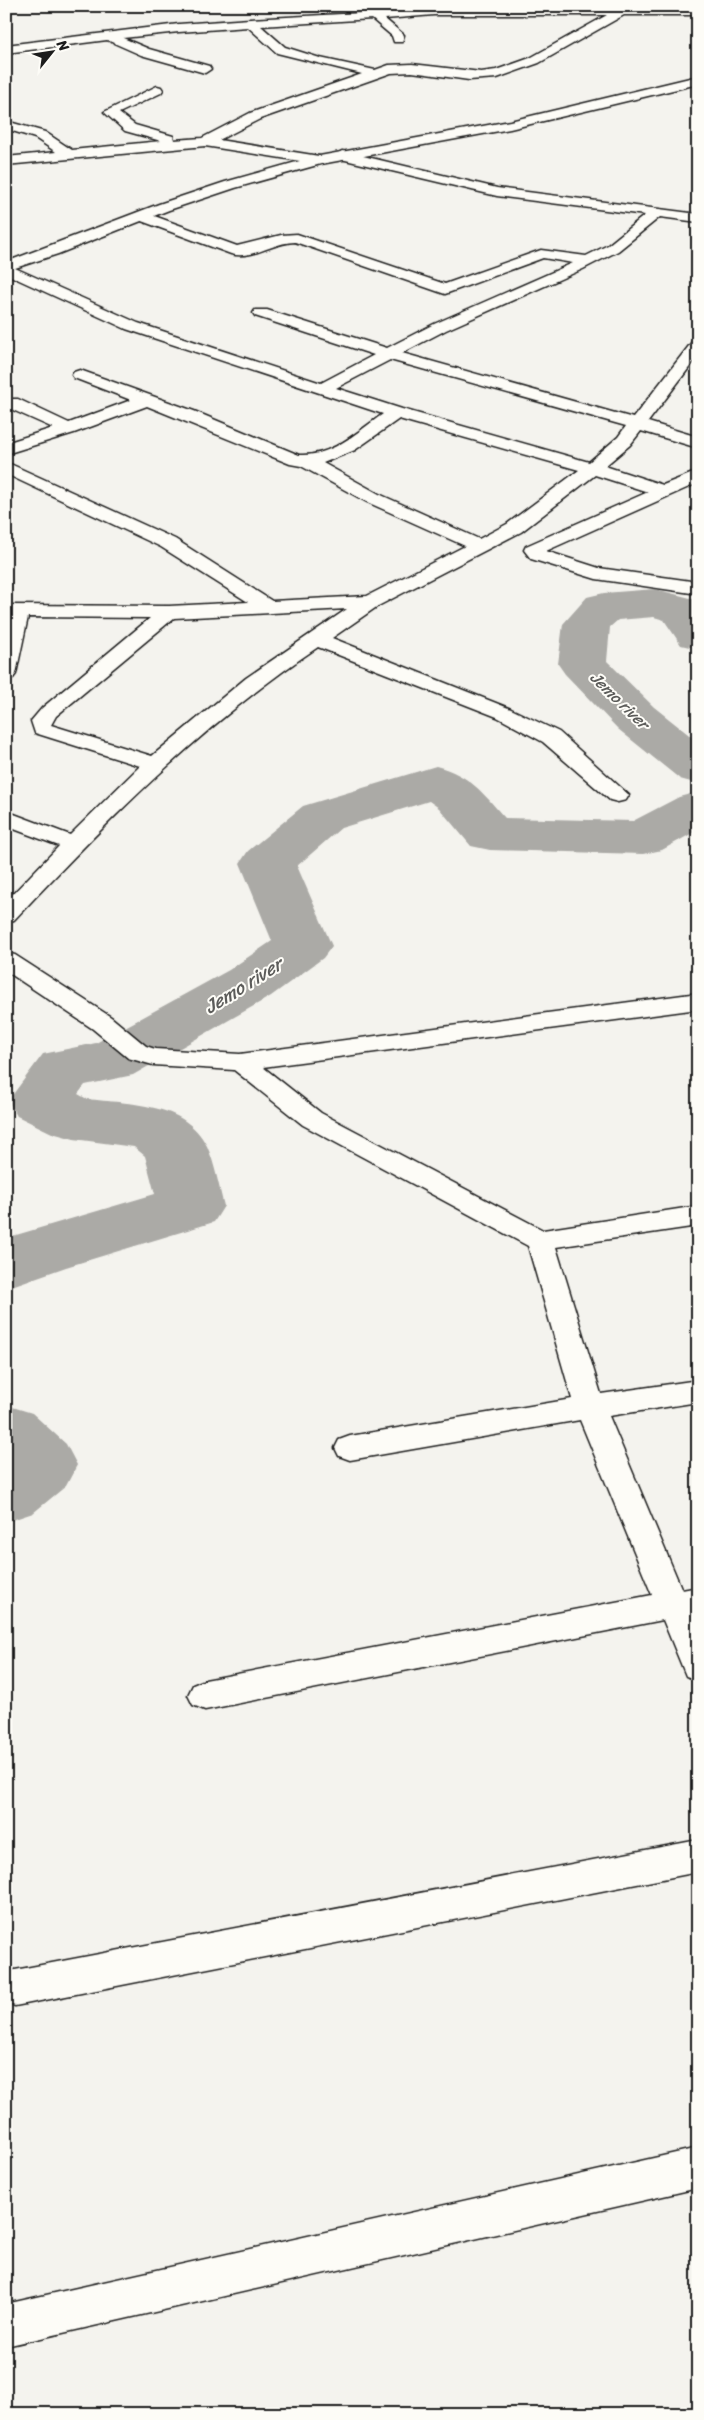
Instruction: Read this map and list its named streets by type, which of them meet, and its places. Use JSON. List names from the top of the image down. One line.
{"water":["Jemo river"],"north":"top right"}
